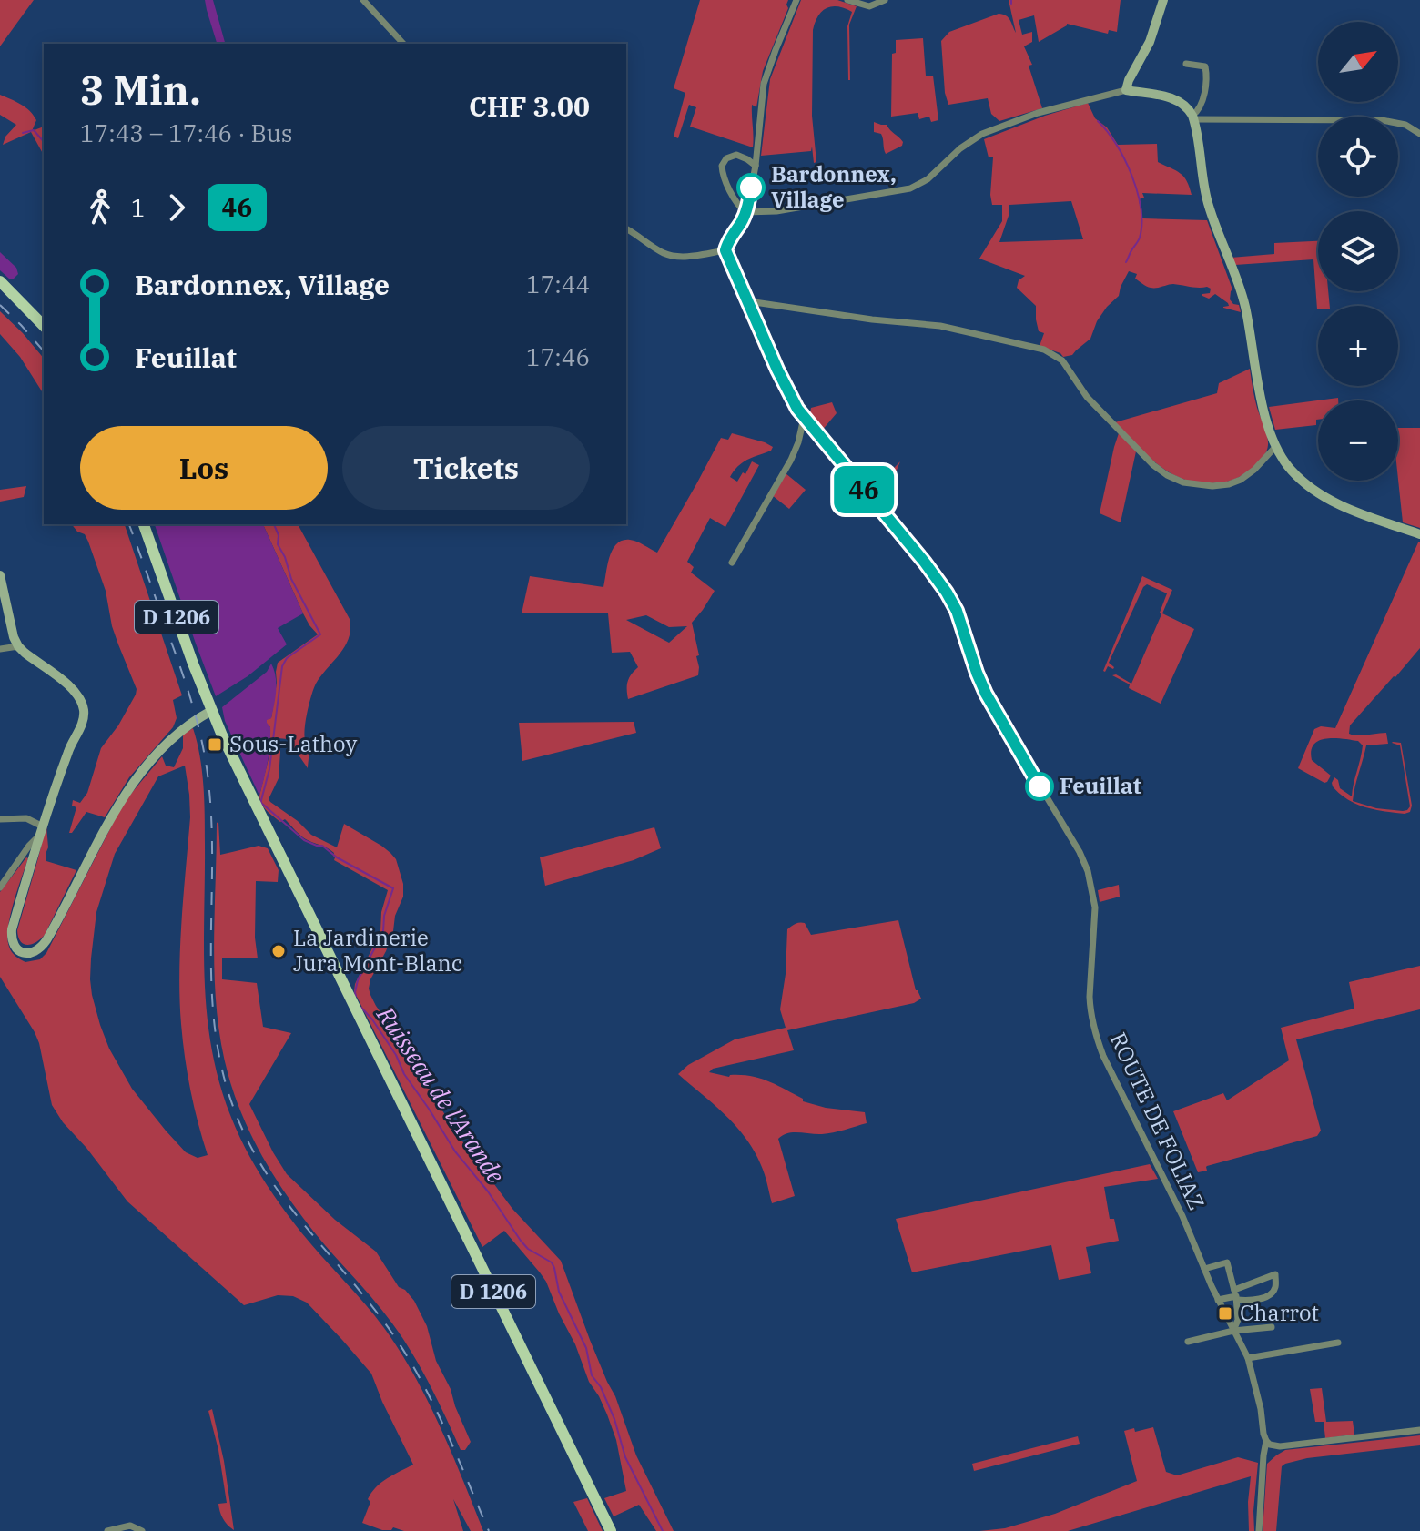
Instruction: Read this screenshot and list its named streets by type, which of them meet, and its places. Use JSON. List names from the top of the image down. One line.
{"streets":{"main road":["D 1206"],"street":["ROUTE DE FOLIAZ"]},"water":["Ruisseau de l'Arande"],"places":{"other":["Bardonnex, Village","Feuillat","La Jardinerie Jura Mont-Blanc"],"transit":["Sous-Lathoy","Charrot"]},"lines":["bus line 46"],"north":"top right","page":{"on_map":"46","map_buttons":["+","−"],"heading":["3 Min.","17:43 – 17:46 · Bus","CHF 3.00"],"legs":["1","46"],"list":[{"name":"Bardonnex, Village","value":"17:44"},{"name":"Feuillat","value":"17:46"}],"buttons":["Los","Tickets"]}}
